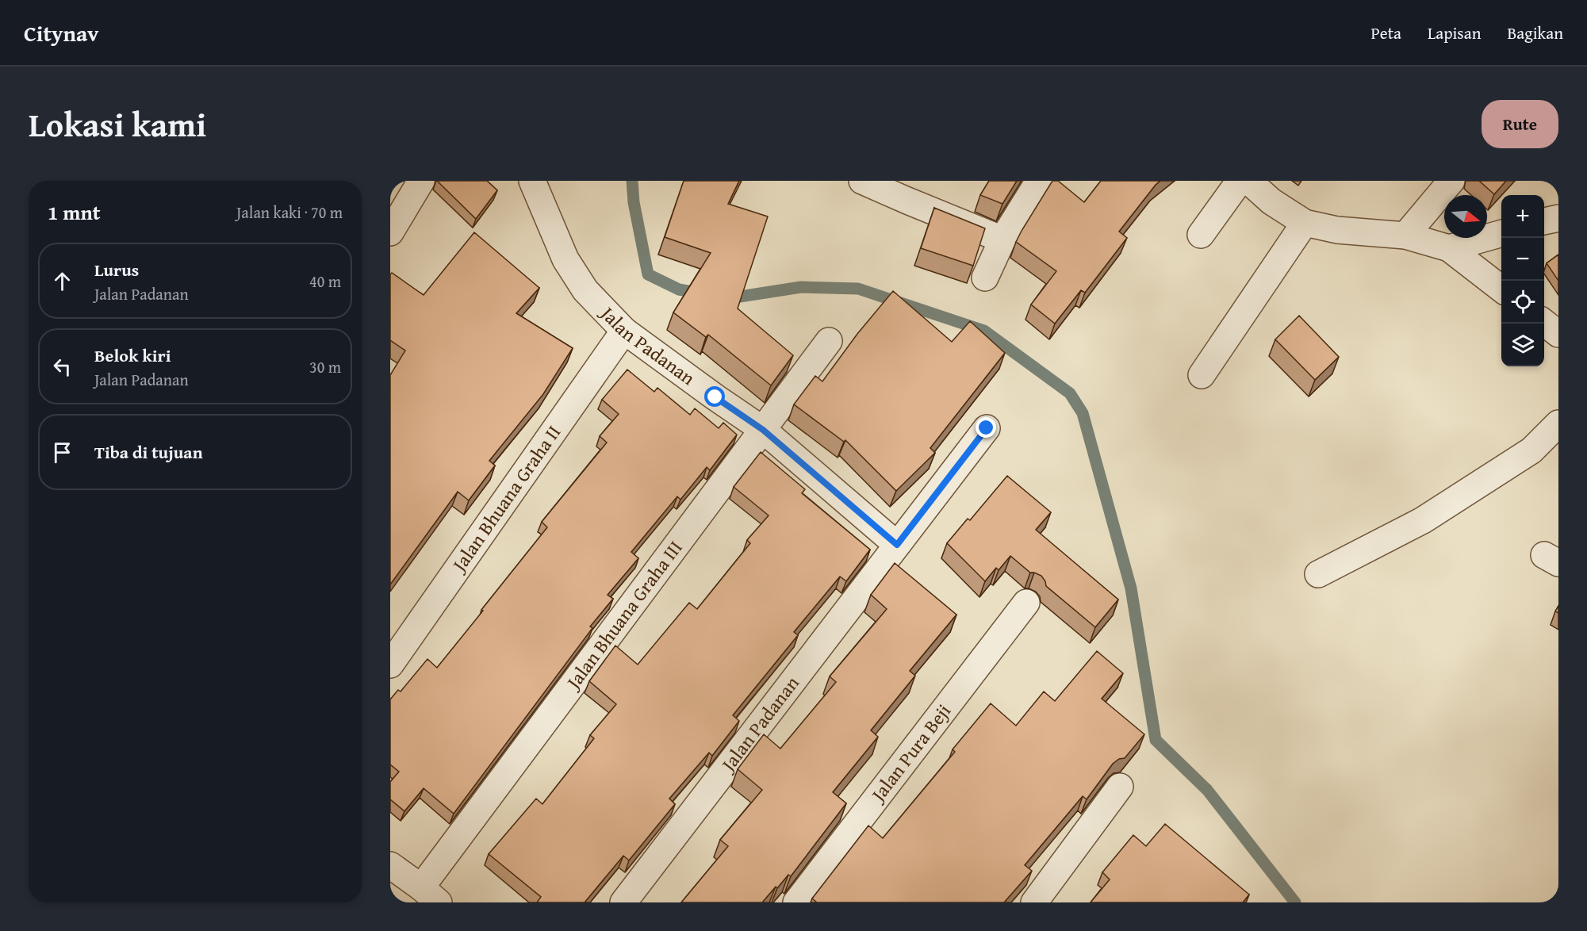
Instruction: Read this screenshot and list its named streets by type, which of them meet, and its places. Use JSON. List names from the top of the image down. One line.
{"streets":{"street":["Jalan Padanan","Jalan Bhuana Graha II","Jalan Bhuana Graha III","Jalan Pura Beji"]},"crossings":[["Jalan Padanan","Jalan Bhuana Graha II"],["Jalan Padanan","Jalan Bhuana Graha III"]],"north":"right","page":{"header":"Citynav","nav":["Peta","Lapisan","Bagikan"],"title":"Lokasi kami","buttons":"Rute","heading":["1 mnt","Jalan kaki · 70 m"],"map_buttons":["+","−"],"list":[["Lurus","Jalan Padanan","40 m"],["Belok kiri","Jalan Padanan","30 m"],"Tiba di tujuan"]}}
